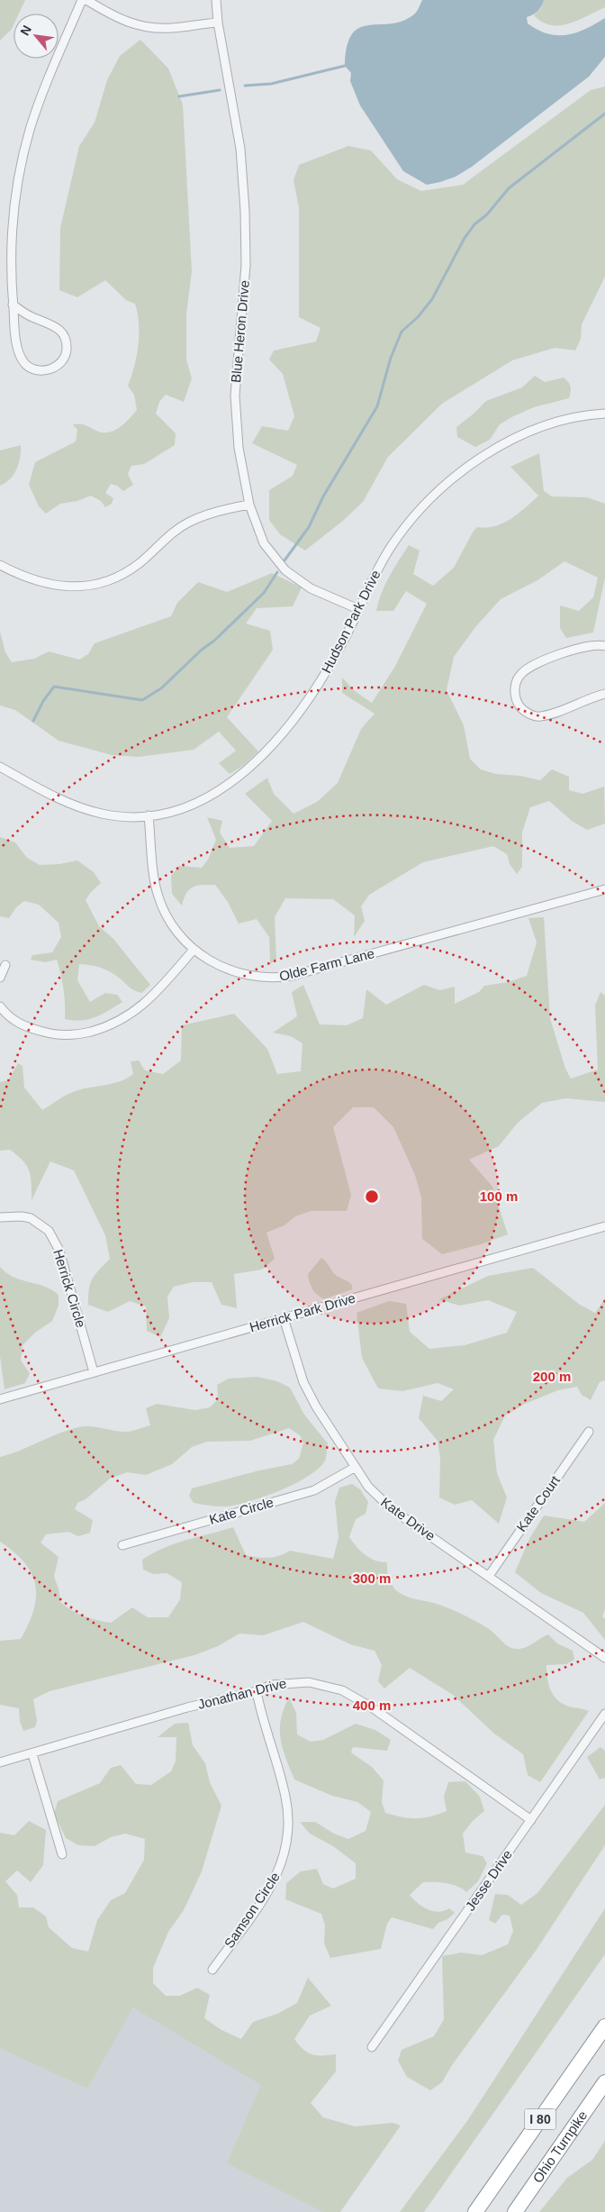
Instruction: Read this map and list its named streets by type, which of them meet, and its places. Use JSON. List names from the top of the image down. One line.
{"streets":{"highway":["I 80","Ohio Turnpike"],"street":["Blue Heron Drive","Hudson Park Drive","Olde Farm Lane","Herrick Circle","Herrick Park Drive","Kate Court","Kate Circle","Kate Drive","Jonathan Drive","Jesse Drive","Samson Circle"]},"crossings":[["Blue Heron Drive","Hudson Park Drive"],["Hudson Park Drive","Olde Farm Lane"],["Herrick Circle","Herrick Park Drive"],["Herrick Park Drive","Kate Drive"],["Kate Court","Kate Drive"],["Kate Circle","Kate Drive"],["Jonathan Drive","Jesse Drive"],["Jonathan Drive","Samson Circle"]],"north":"top left","rings":["100 m","200 m","300 m","400 m"]}
